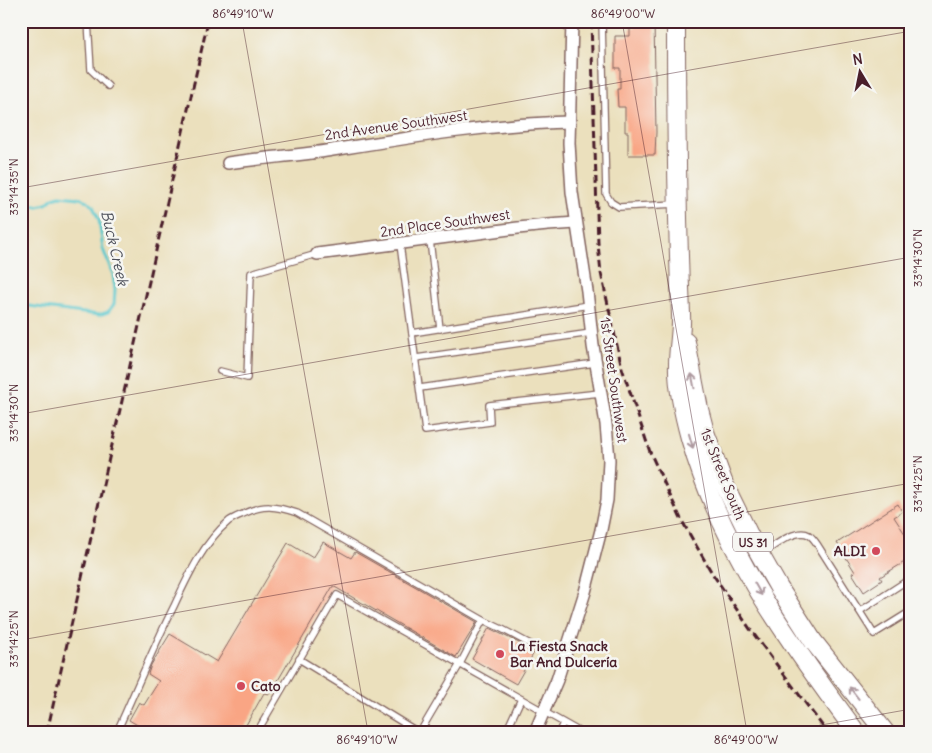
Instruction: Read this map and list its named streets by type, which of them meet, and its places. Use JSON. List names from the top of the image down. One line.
{"streets":{"main road":["1st Street South","US 31"],"street":["2nd Avenue Southwest","2nd Place Southwest","1st Street Southwest"]},"crossings":[["2nd Avenue Southwest","1st Street Southwest"],["2nd Place Southwest","1st Street Southwest"]],"water":["Buck Creek"],"places":["ALDI","La Fiesta Snack Bar And Dulcería","Cato"],"north":"top","coordinates":["86°49'10\"W","86°49'00\"W","33°14'35\"N","33°14'30\"N","33°14'25\"N"]}
